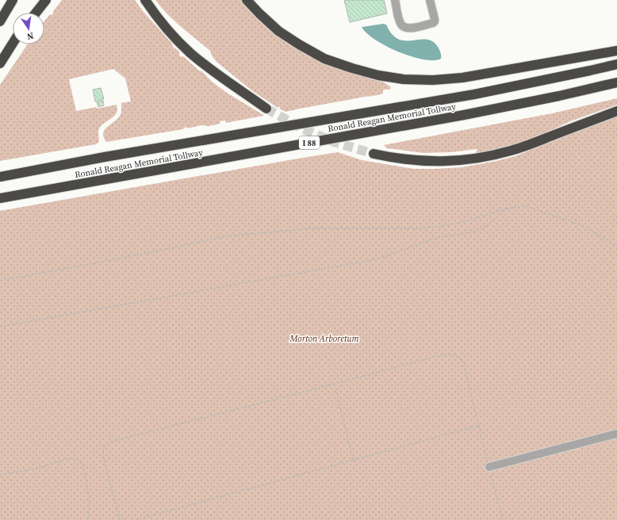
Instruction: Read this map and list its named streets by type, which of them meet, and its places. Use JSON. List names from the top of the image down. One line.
{"streets":{"highway":["Ronald Reagan Memorial Tollway","I 88"]},"parks":["Morton Arboretum"],"north":"bottom"}
